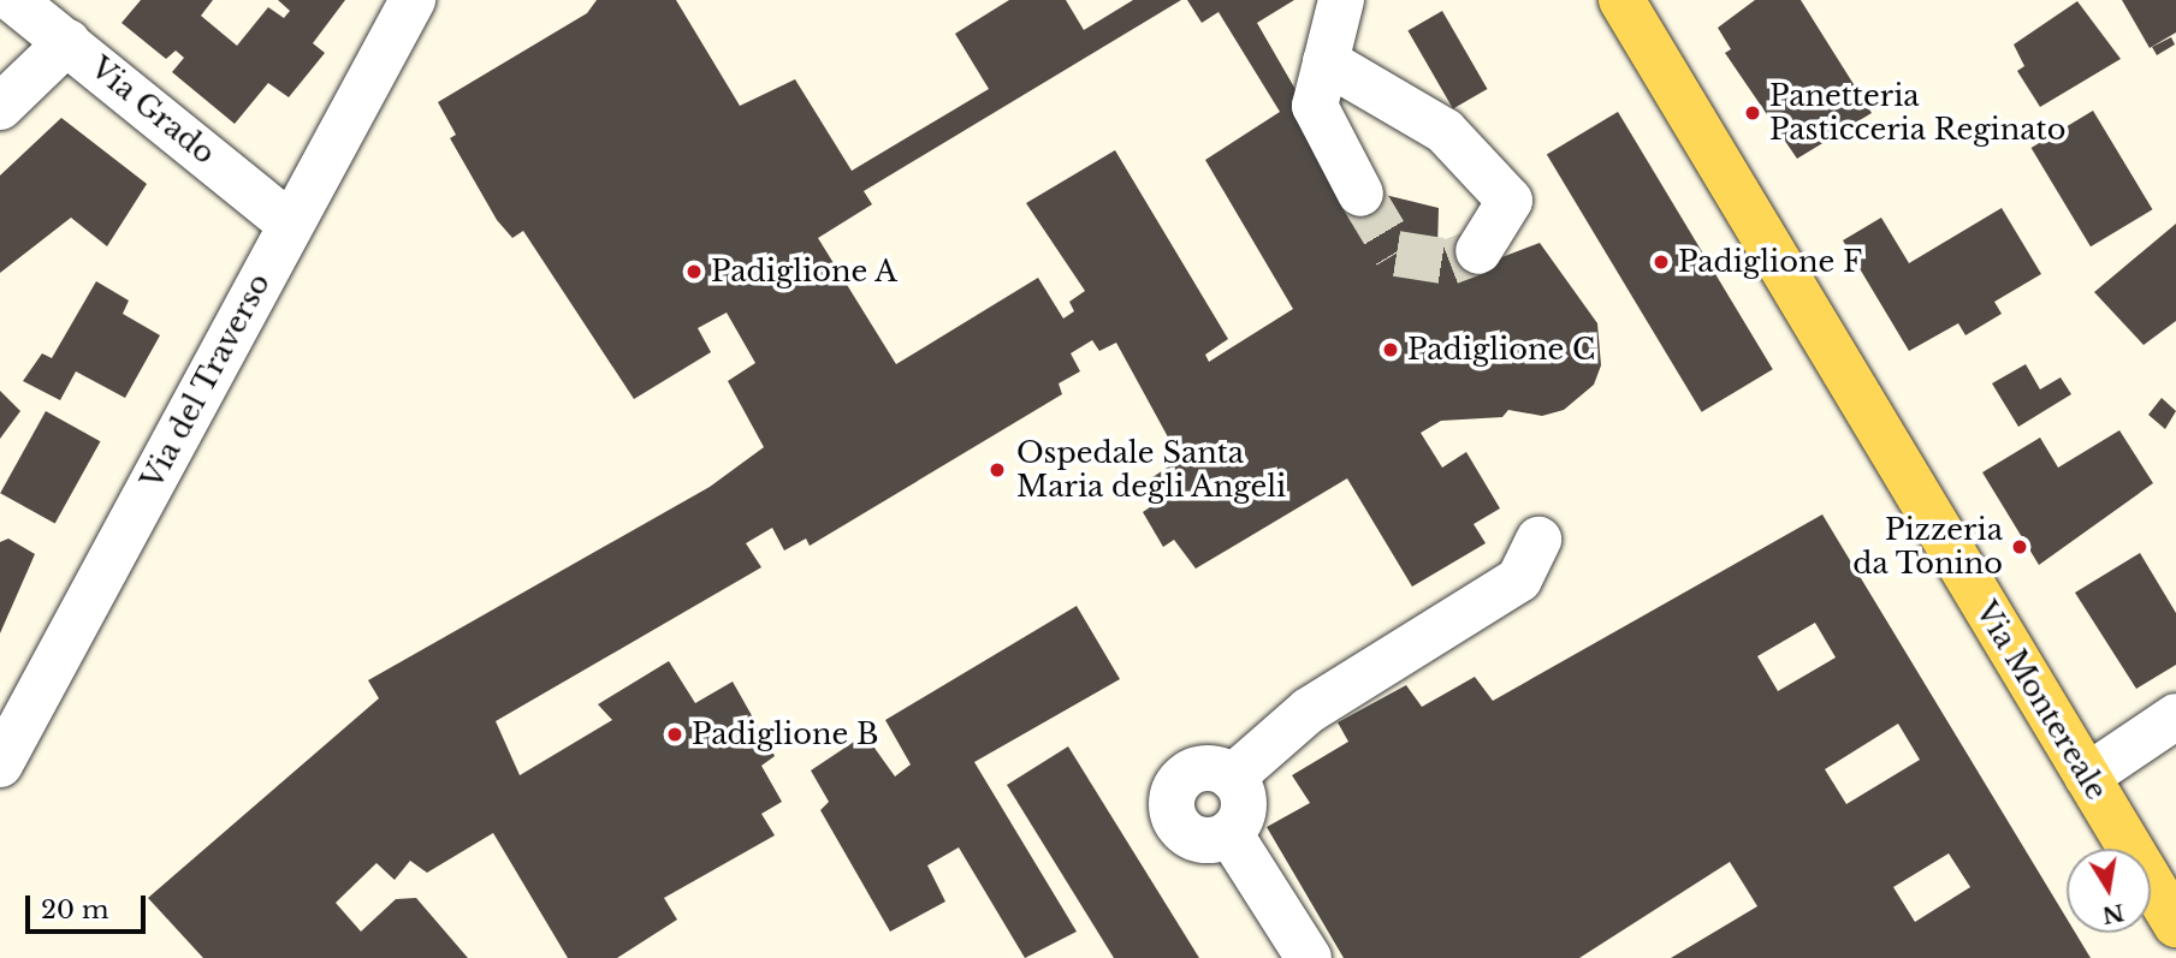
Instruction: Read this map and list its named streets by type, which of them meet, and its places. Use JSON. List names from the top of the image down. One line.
{"streets":{"main road":["Via Montereale"],"street":["Via Grado","Via del Traverso"]},"crossings":[["Via Grado","Via del Traverso"]],"places":["Panetteria Pasticceria Reginato","Padiglione F","Padiglione A","Padiglione C","Ospedale Santa Maria degli Angeli","Pizzeria da Tonino","Padiglione B"],"scale_bar":"20 m","north":"bottom"}
